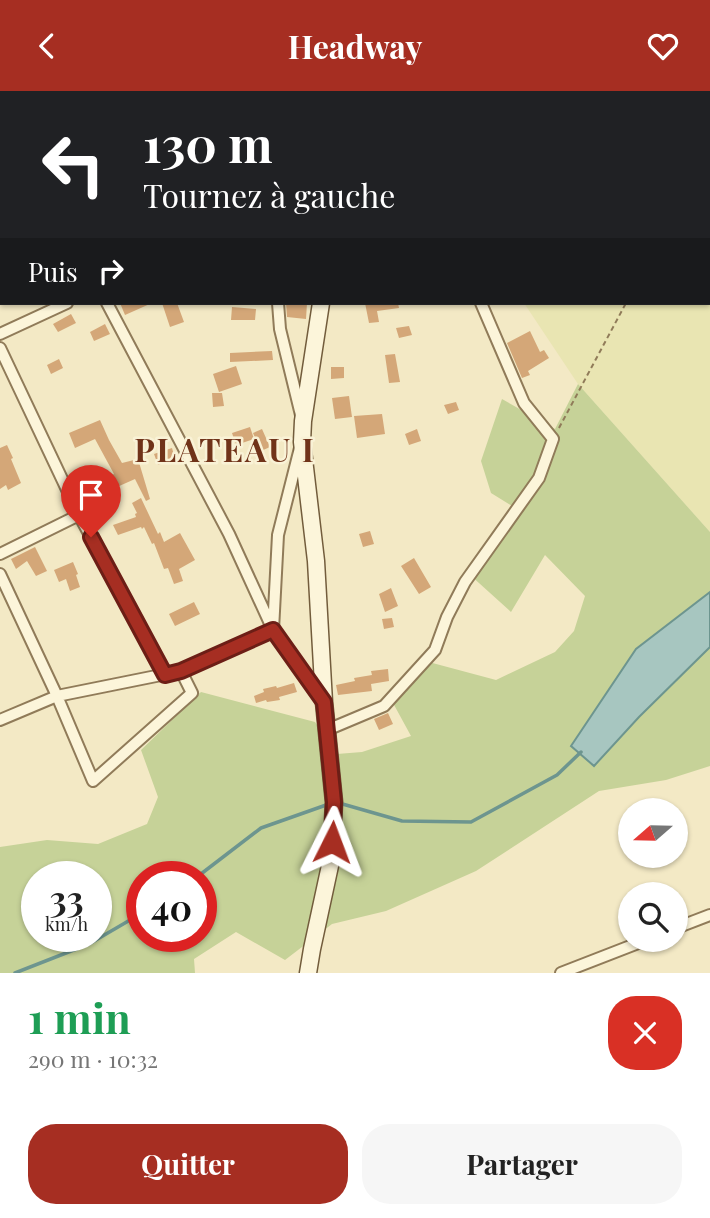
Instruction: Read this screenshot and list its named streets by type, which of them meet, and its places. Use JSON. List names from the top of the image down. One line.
{"districts":["PLATEAU I"],"north":"left","page":{"header":"Headway","turn":["130 m","Tournez à gauche"],"then":"Puis","speed":"33 km/h","limit":"40","heading":["1 min","290 m · 10:32"],"buttons":["Quitter","Partager"]}}
